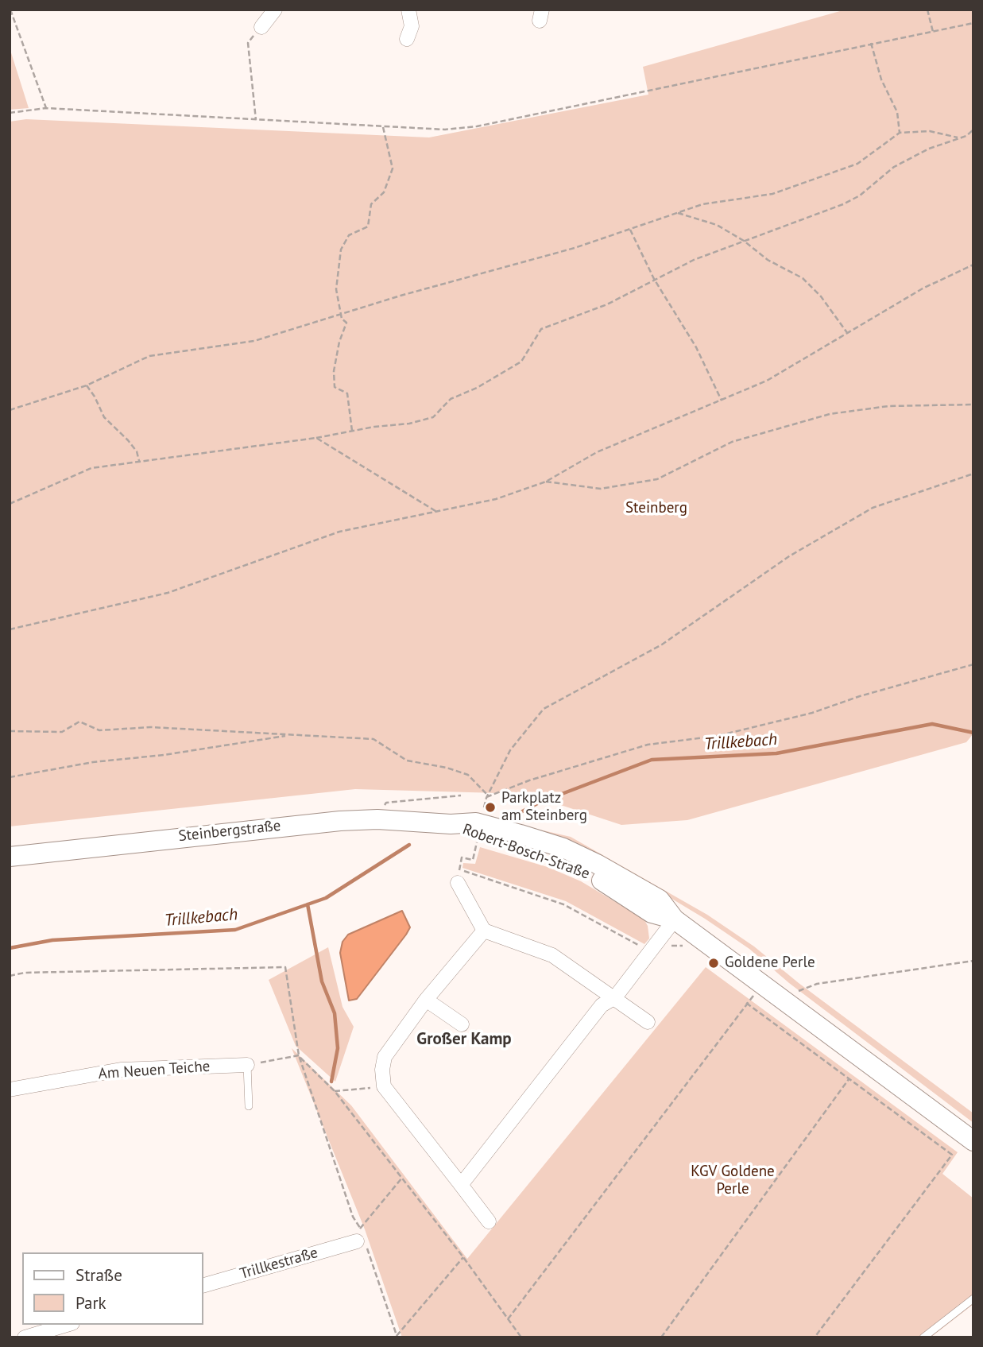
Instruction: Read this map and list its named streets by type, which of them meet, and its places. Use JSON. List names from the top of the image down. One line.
{"streets":{"main road":["Steinbergstraße","Robert-Bosch-Straße"],"street":["Am Neuen Teiche","Trillkestraße"]},"crossings":[["Steinbergstraße","Robert-Bosch-Straße"]],"districts":["Großer Kamp"],"water":["Trillkebach"],"parks":["Steinberg","KGV Goldene Perle"],"places":["Parkplatz am Steinberg","Goldene Perle"],"legend":["Straße","Park"]}
